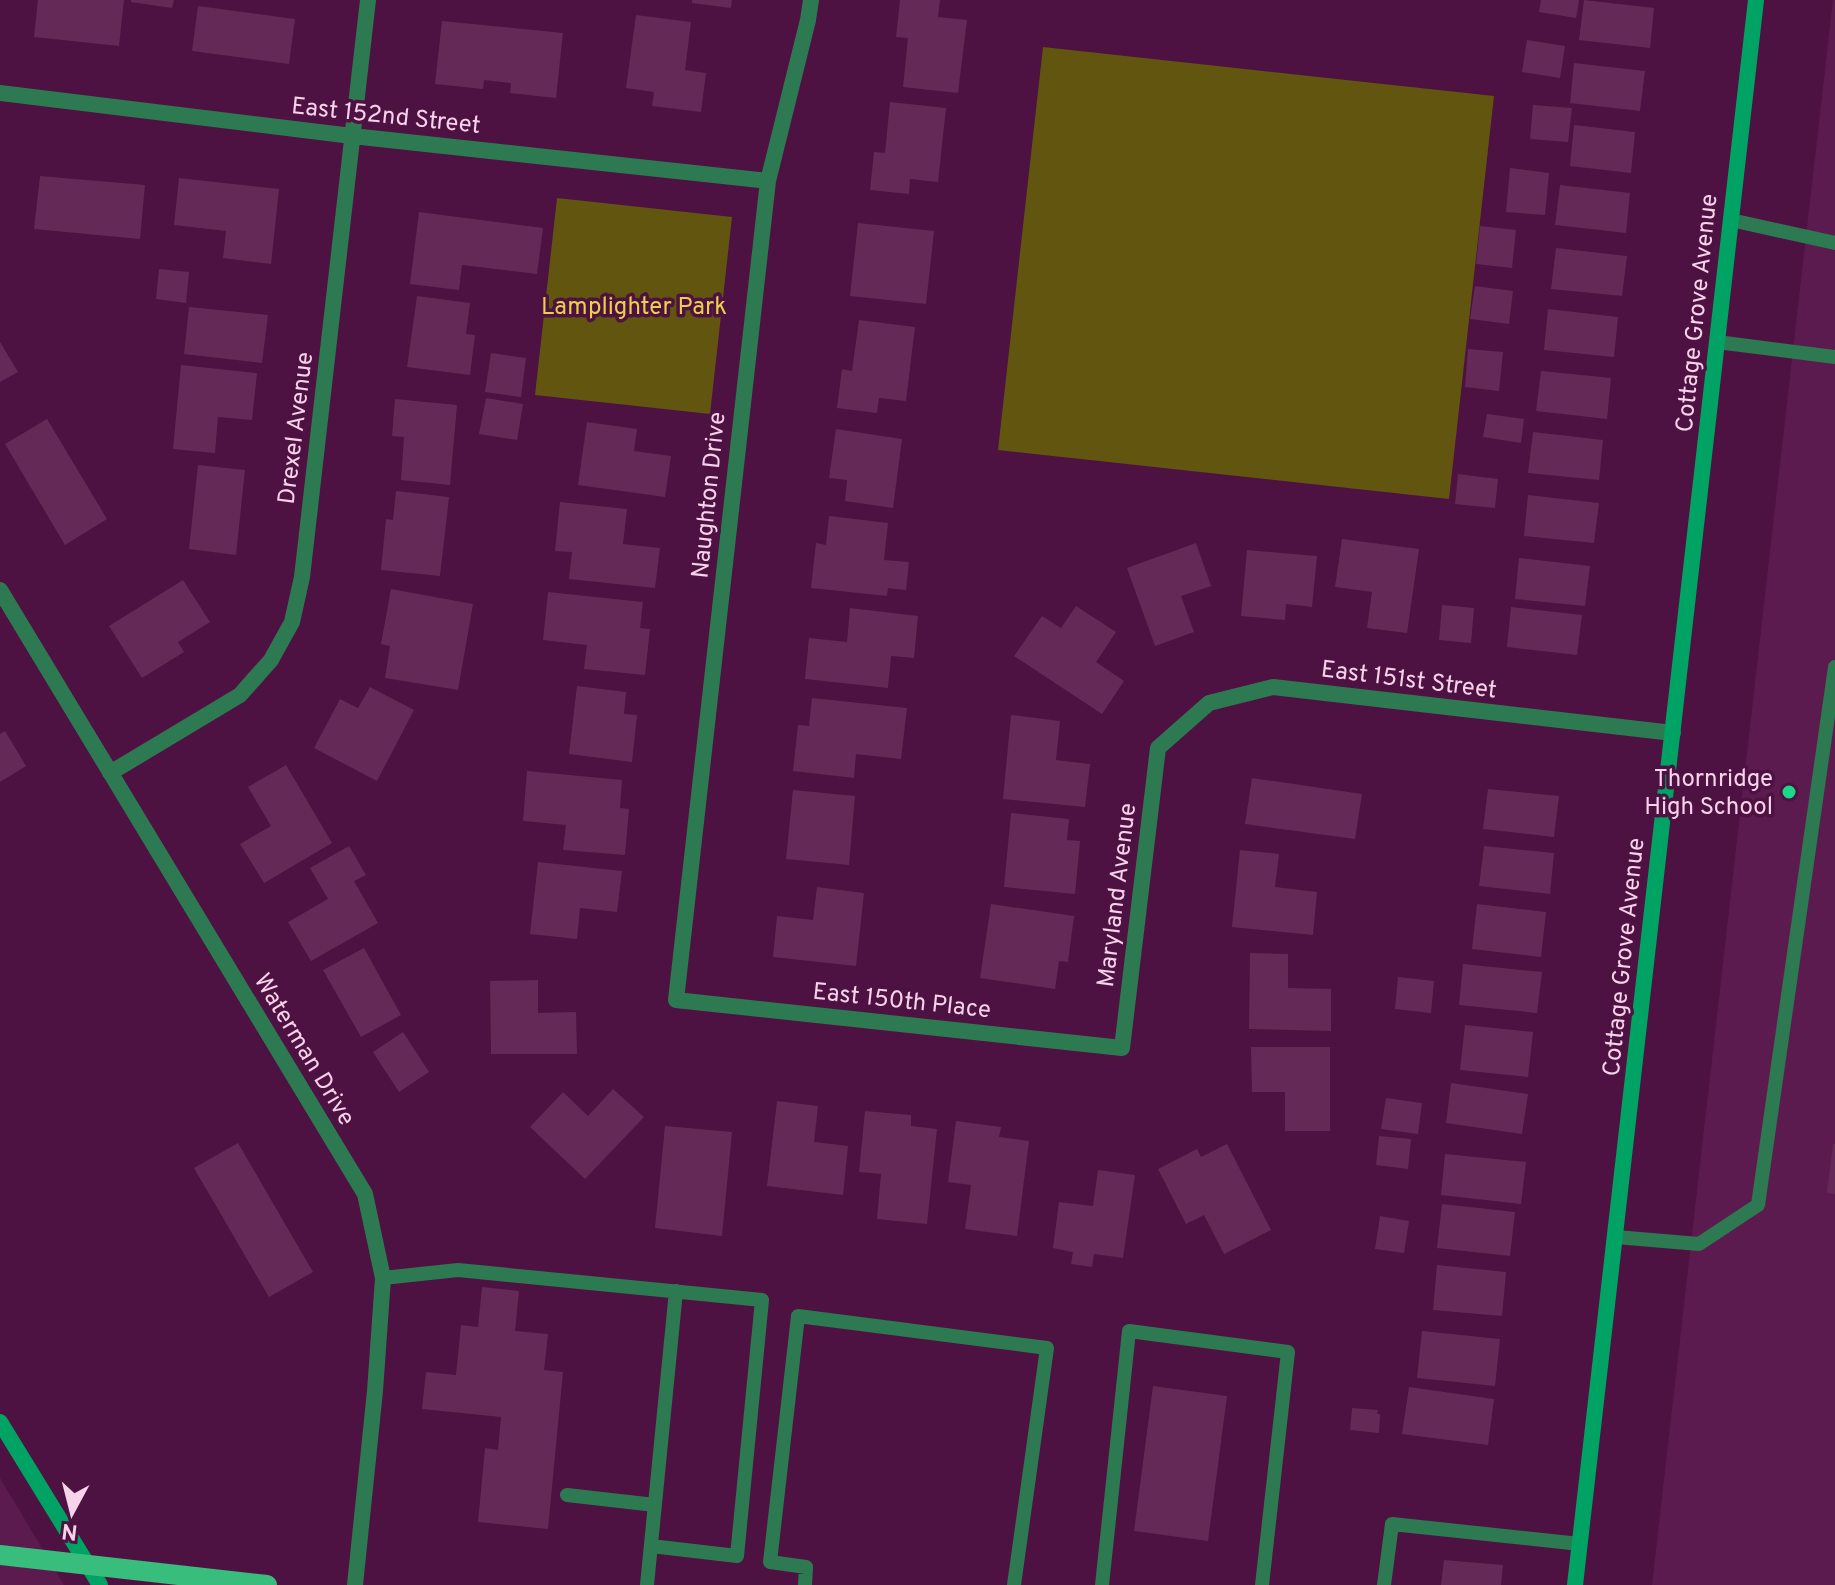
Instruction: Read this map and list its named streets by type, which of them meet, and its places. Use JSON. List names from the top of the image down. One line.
{"streets":{"main road":["Cottage Grove Avenue"],"street":["East 152nd Street","Drexel Avenue","Naughton Drive","East 151st Street","Maryland Avenue","East 150th Place","Waterman Drive"]},"crossings":[["East 152nd Street","Drexel Avenue"],["East 152nd Street","Naughton Drive"],["Cottage Grove Avenue","East 151st Street"],["Drexel Avenue","Waterman Drive"],["Naughton Drive","East 150th Place"],["East 151st Street","Maryland Avenue"],["Maryland Avenue","East 150th Place"]],"parks":["Lamplighter Park"],"places":["Thornridge High School"],"north":"bottom"}
